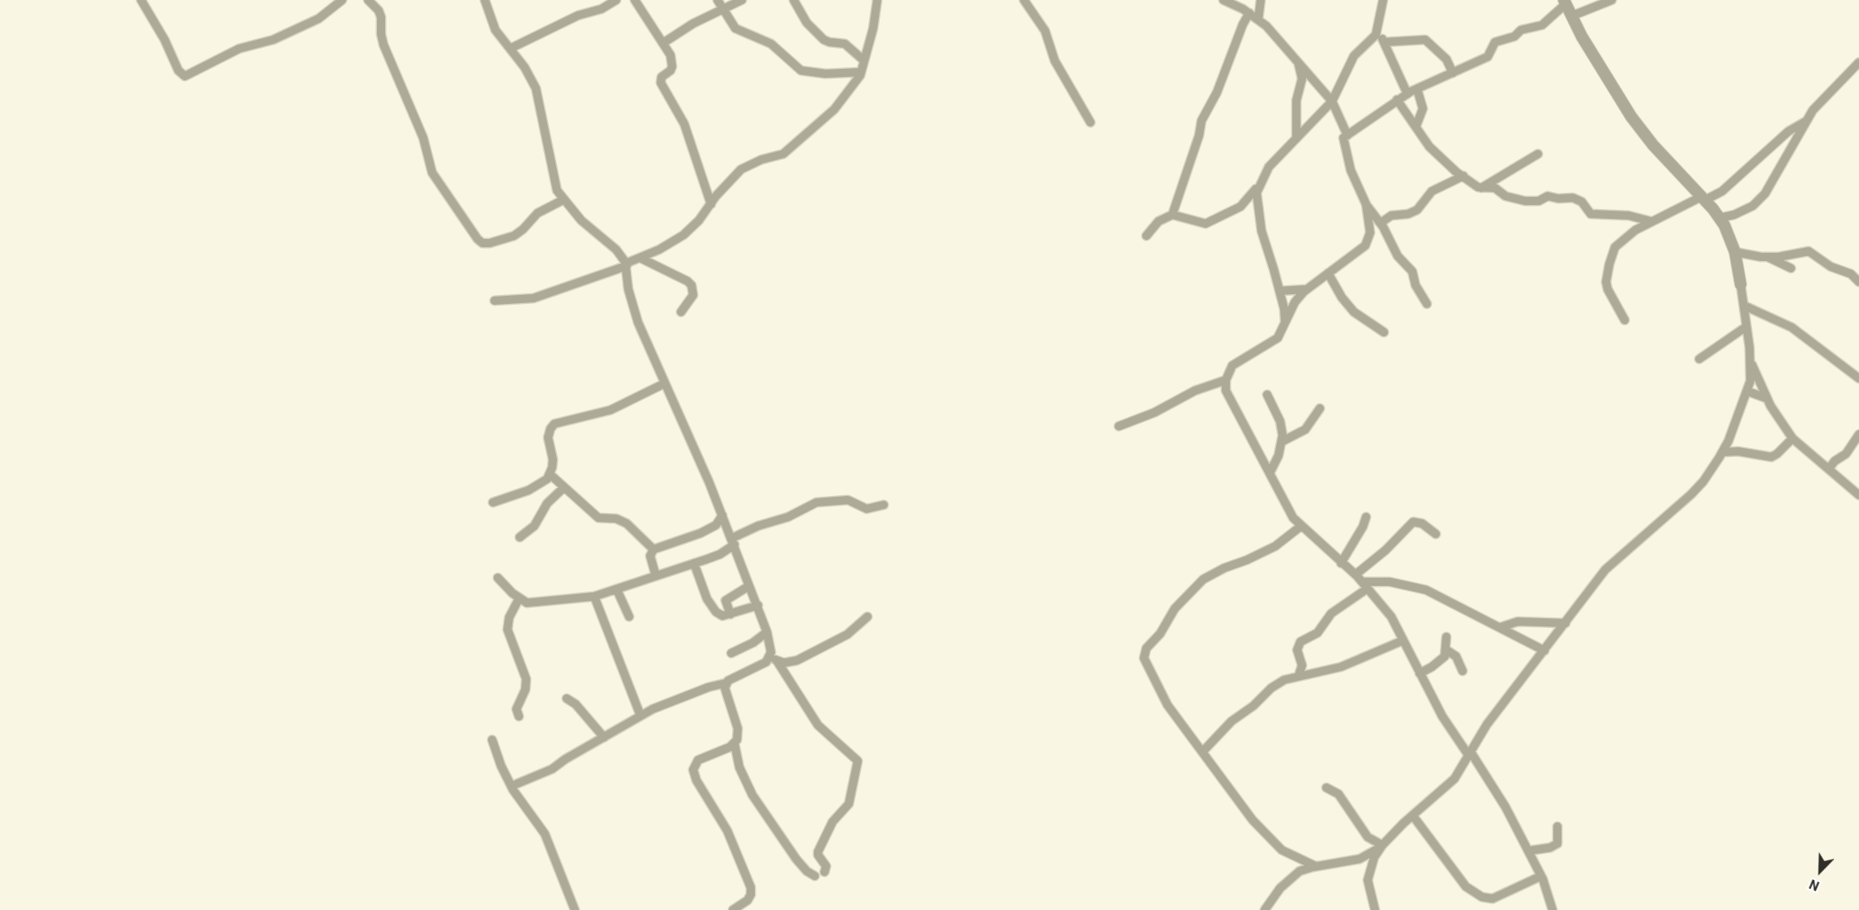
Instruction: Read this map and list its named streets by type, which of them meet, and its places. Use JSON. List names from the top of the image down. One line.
{"north":"bottom left"}
